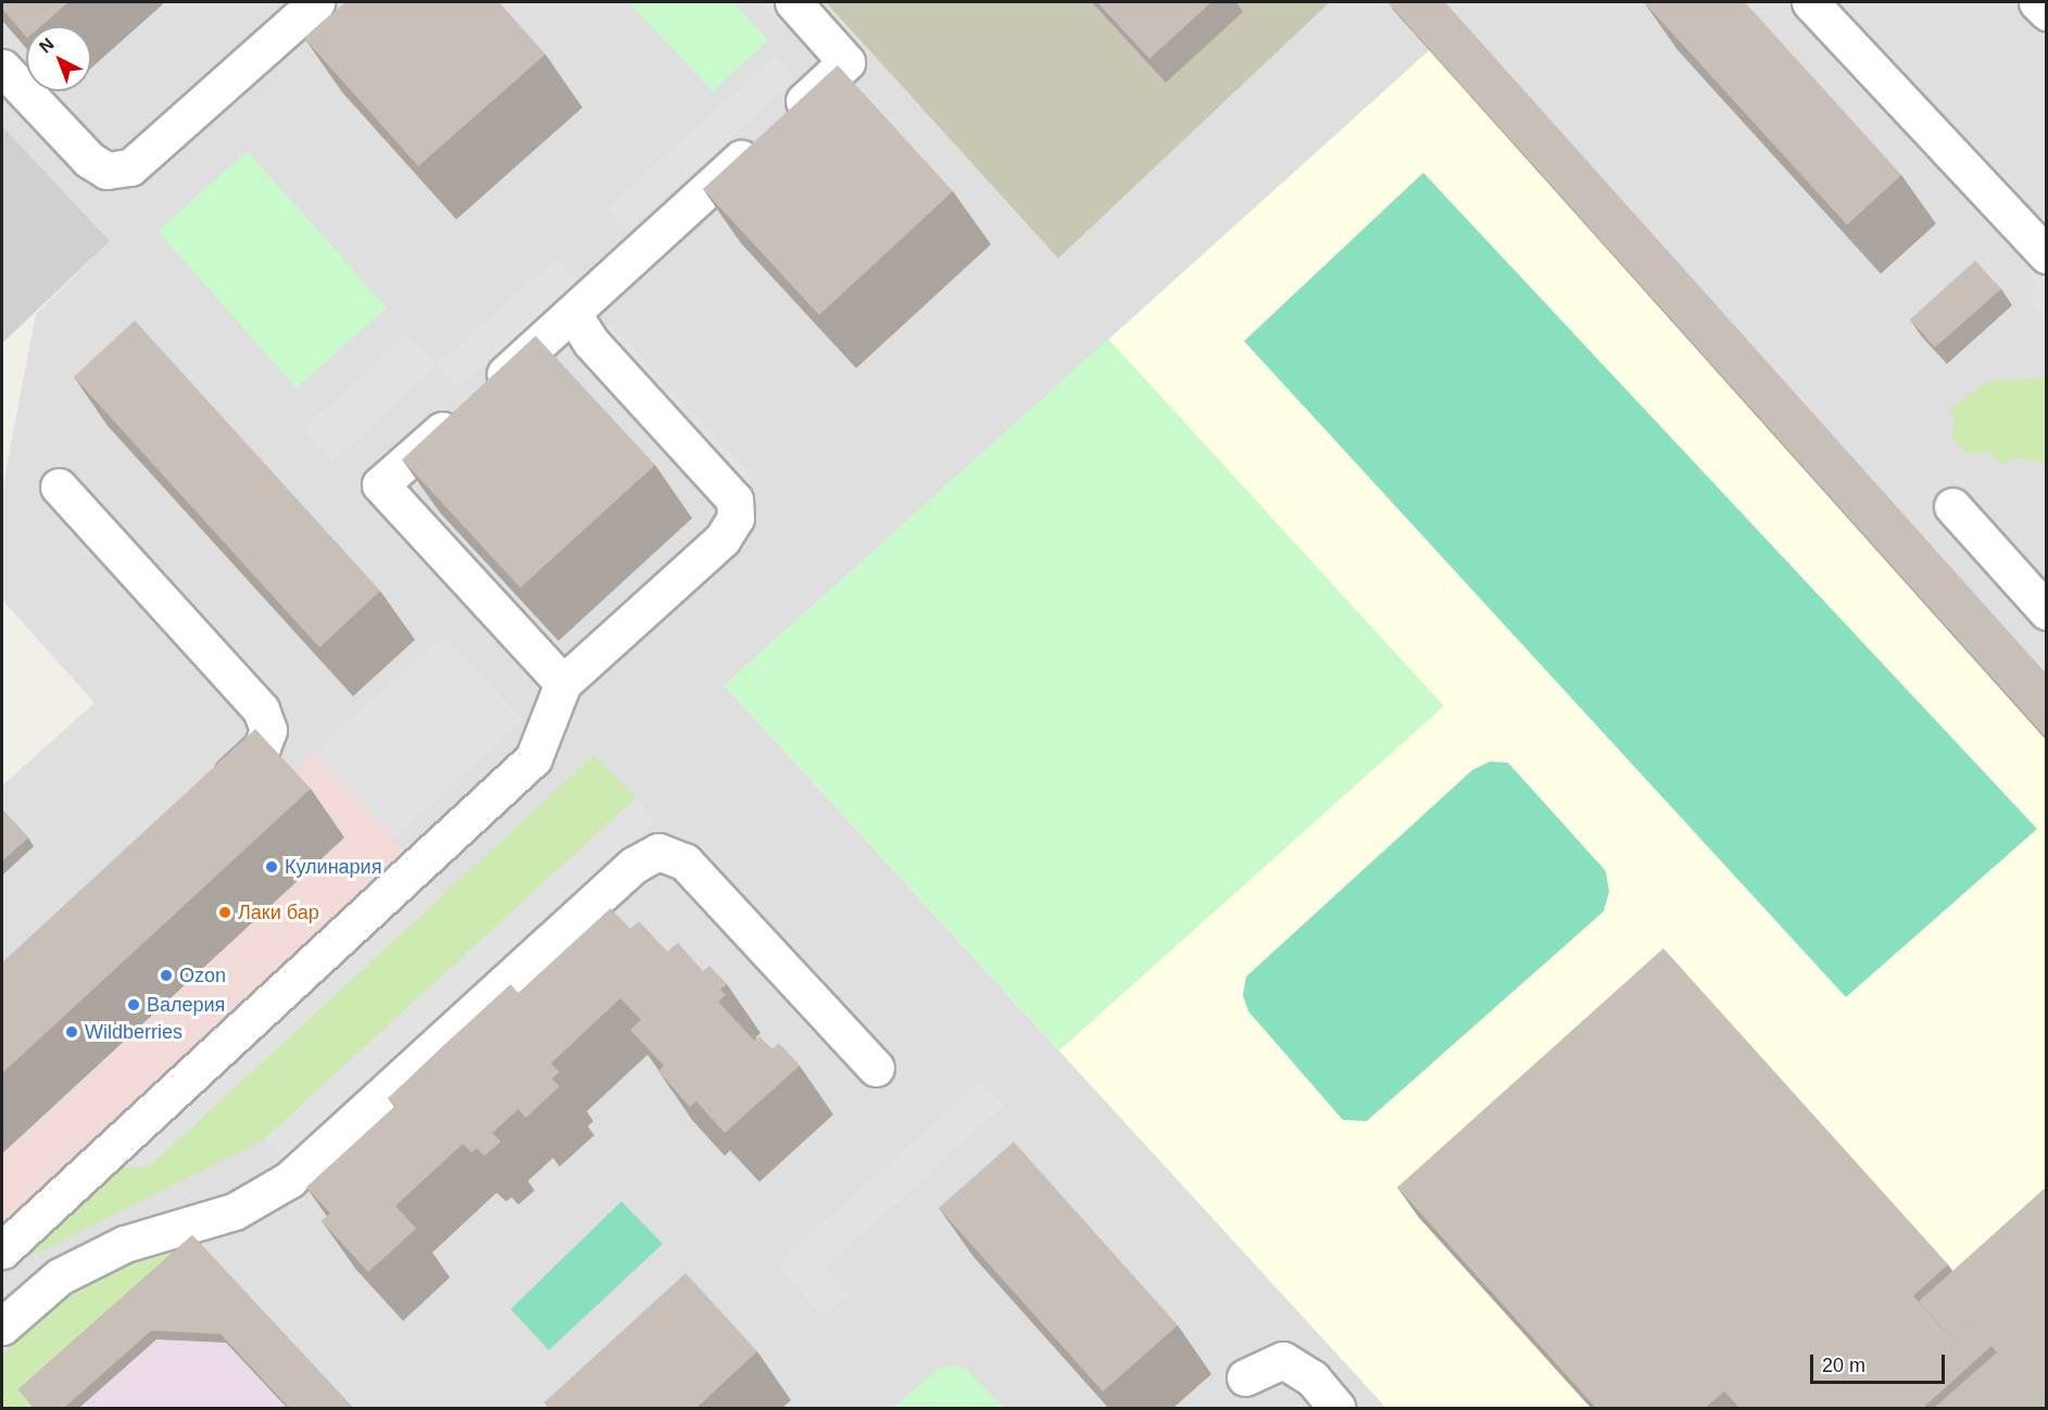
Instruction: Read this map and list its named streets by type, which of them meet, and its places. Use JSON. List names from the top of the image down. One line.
{"places":["Кулинария","Лаки бар","Ozon","Валерия","Wildberries"],"scale_bar":"20 m","north":"top left"}
